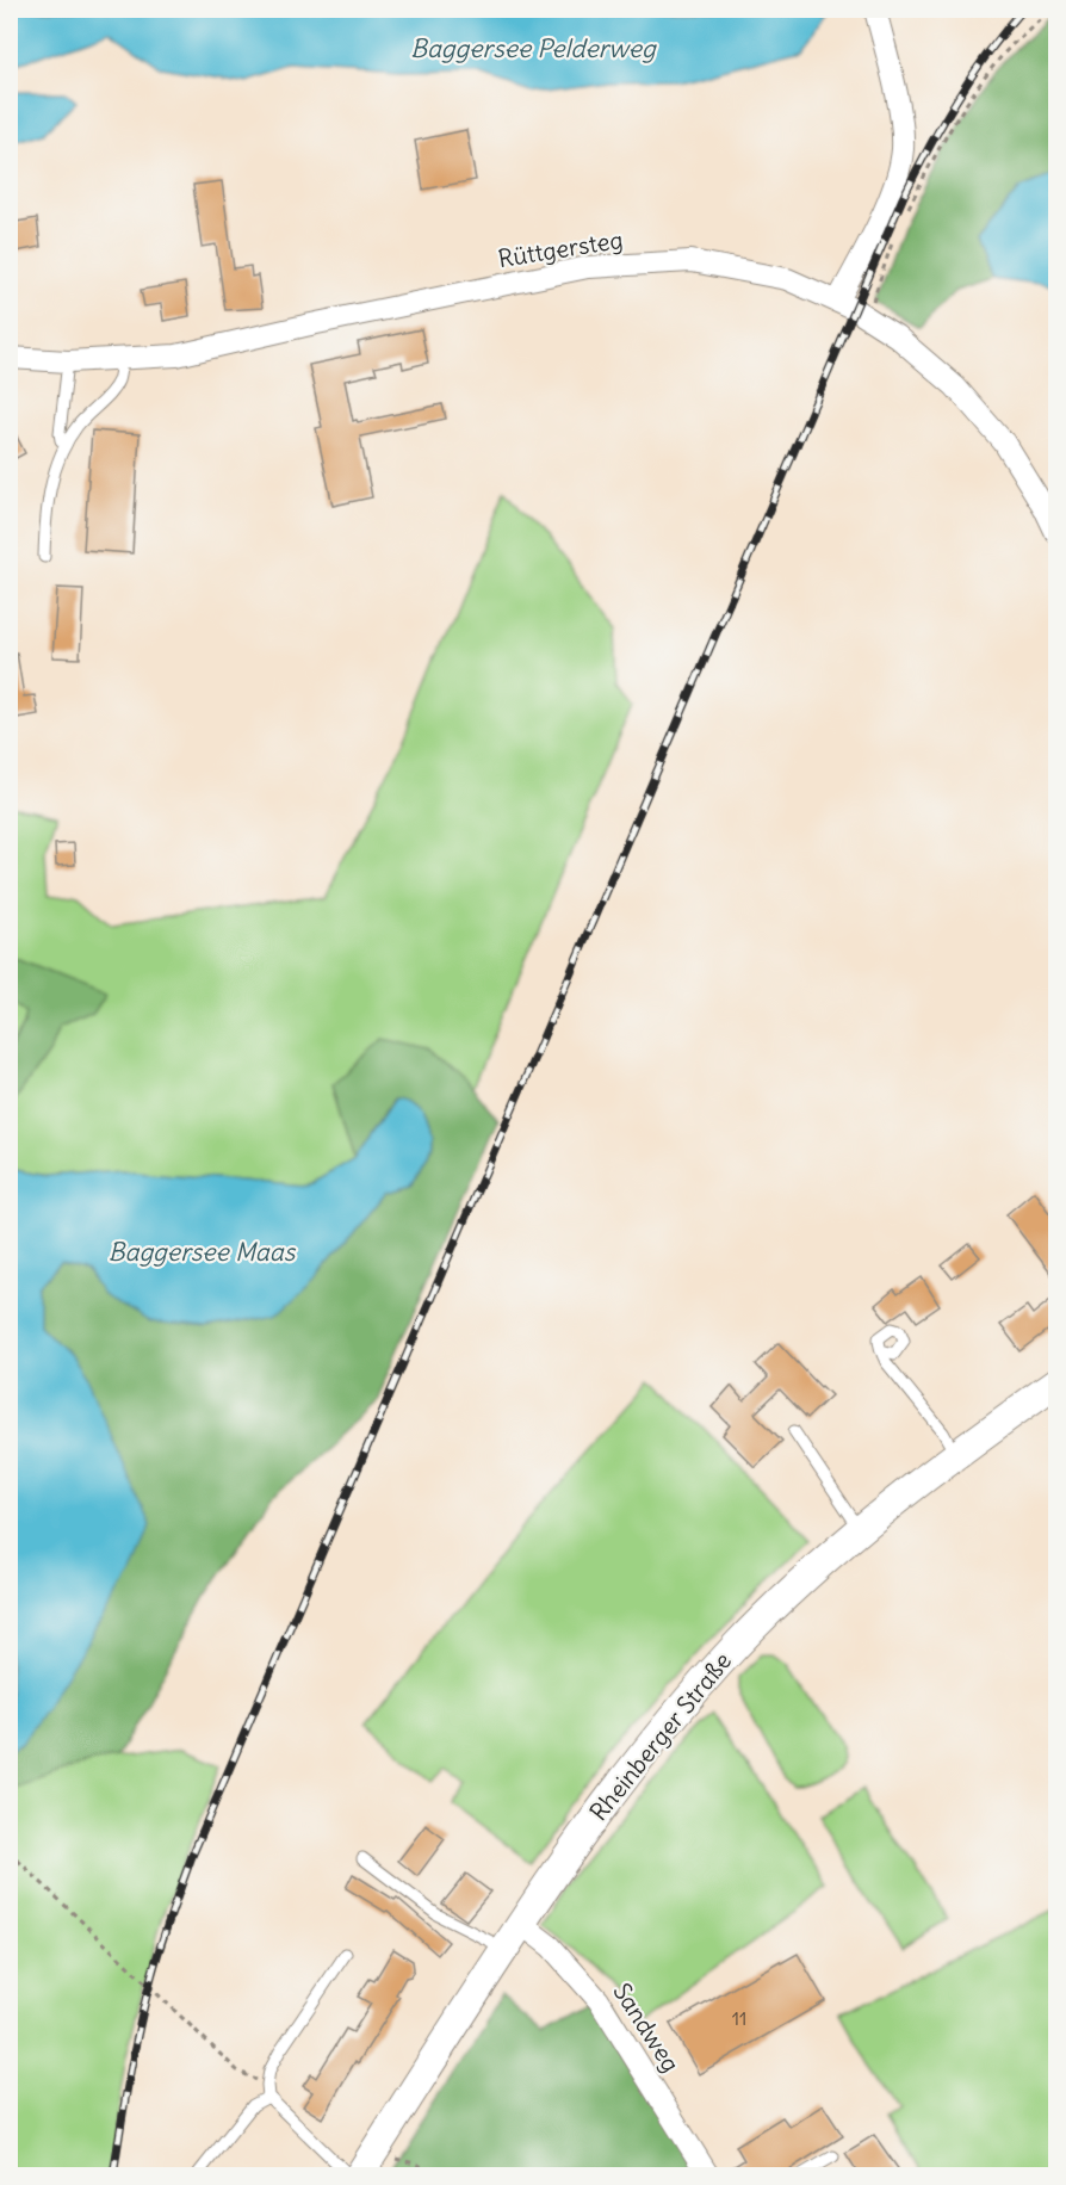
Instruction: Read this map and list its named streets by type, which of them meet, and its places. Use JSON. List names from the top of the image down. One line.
{"streets":{"main road":["Rheinberger Straße"],"street":["Rüttgersteg","Sandweg"]},"crossings":[["Rheinberger Straße","Sandweg"]],"water":["Baggersee Pelderweg","Baggersee Maas"],"house_numbers":["11"]}
